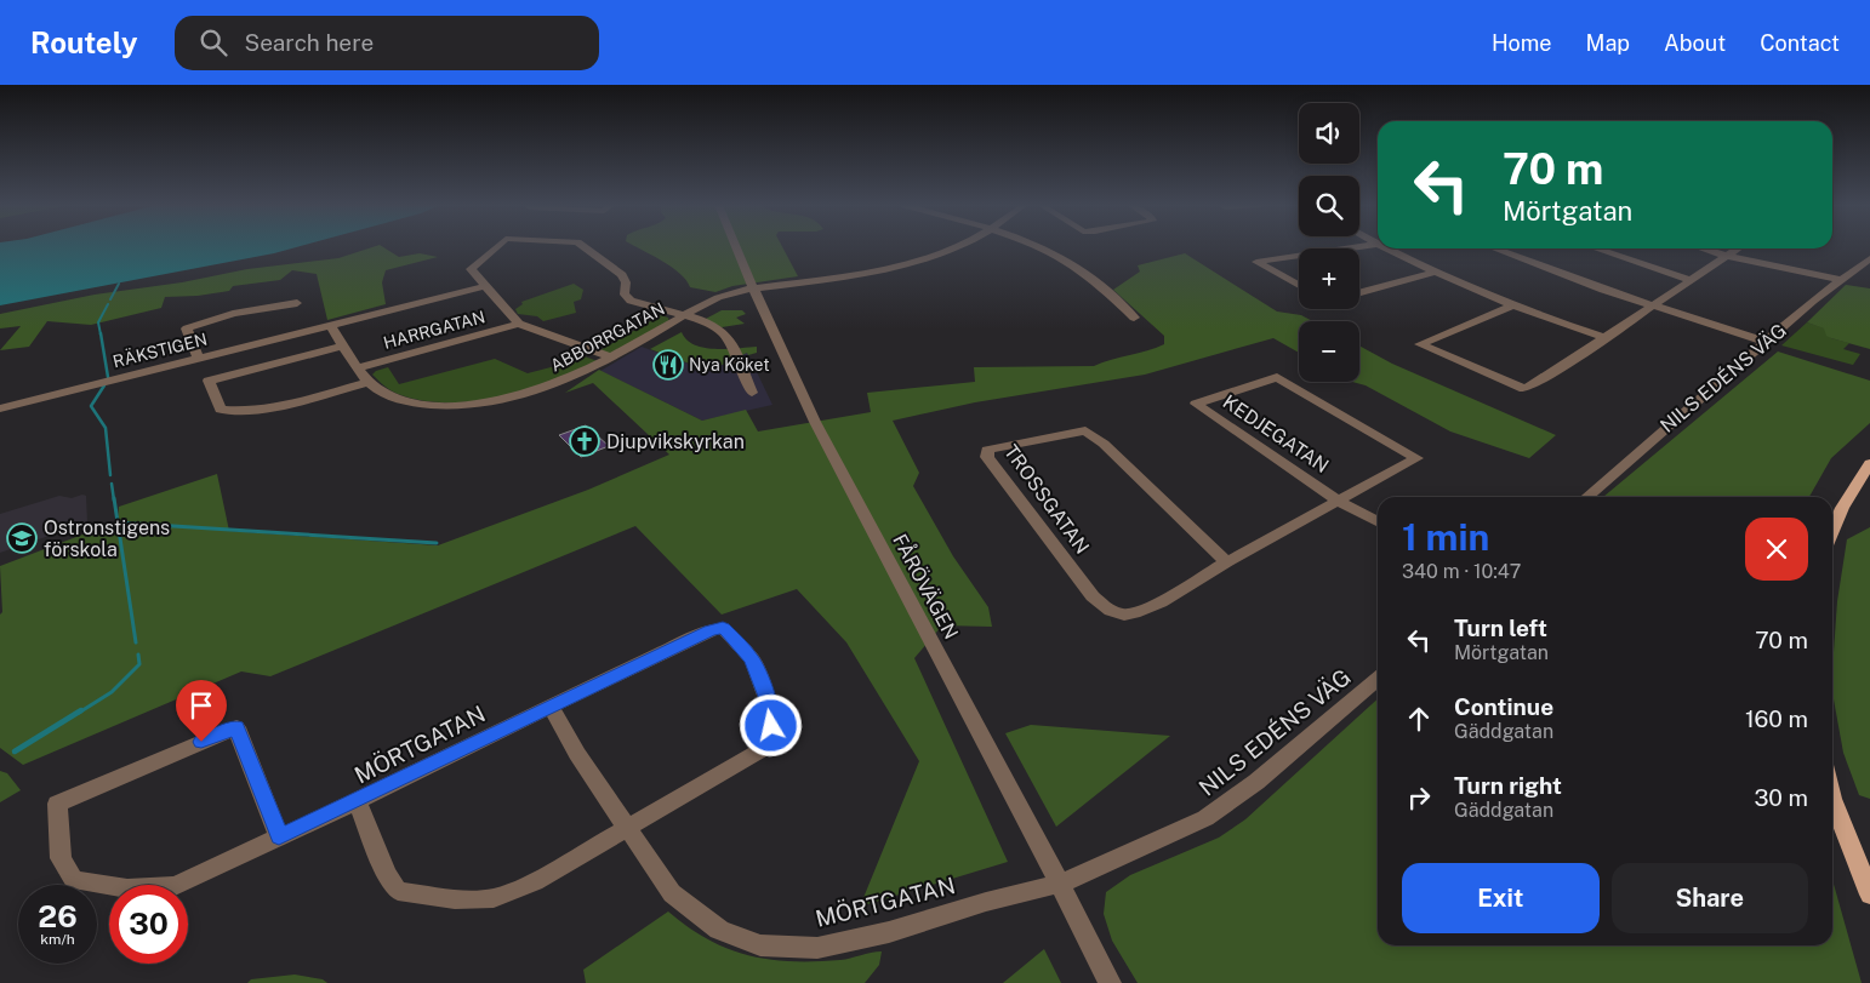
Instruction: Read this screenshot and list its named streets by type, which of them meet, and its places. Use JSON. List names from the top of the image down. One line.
{"streets":{"street":["HARRGATAN","ABBORRGATAN","RÄKSTIGEN","NILS EDÉNS VÄG","KEDJEGATAN","TROSSGATAN","FÅRÖVÄGEN","MÖRTGATAN"]},"crossings":[["HARRGATAN","ABBORRGATAN"],["ABBORRGATAN","RÄKSTIGEN"],["ABBORRGATAN","FÅRÖVÄGEN"],["NILS EDÉNS VÄG","FÅRÖVÄGEN"],["NILS EDÉNS VÄG","MÖRTGATAN"],["KEDJEGATAN","TROSSGATAN"],["FÅRÖVÄGEN","MÖRTGATAN"]],"places":{"restaurant":["Nya Köket"],"church":["Djupvikskyrkan"],"school or university":["Ostronstigens förskola"]},"page":{"header":"Routely","search":"Search here","nav":["Home","Map","About","Contact"],"map_buttons":["+","−"],"turn":["70 m","Mörtgatan"],"heading":["1 min","340 m · 10:47"],"list":[{"name":"Turn left","note":"Mörtgatan","value":"70 m"},{"name":"Continue","note":"Gäddgatan","value":"160 m"},{"name":"Turn right","note":"Gäddgatan","value":"30 m"}],"buttons":["Exit","Share"],"speed":"26 km/h","limit":"30"}}
